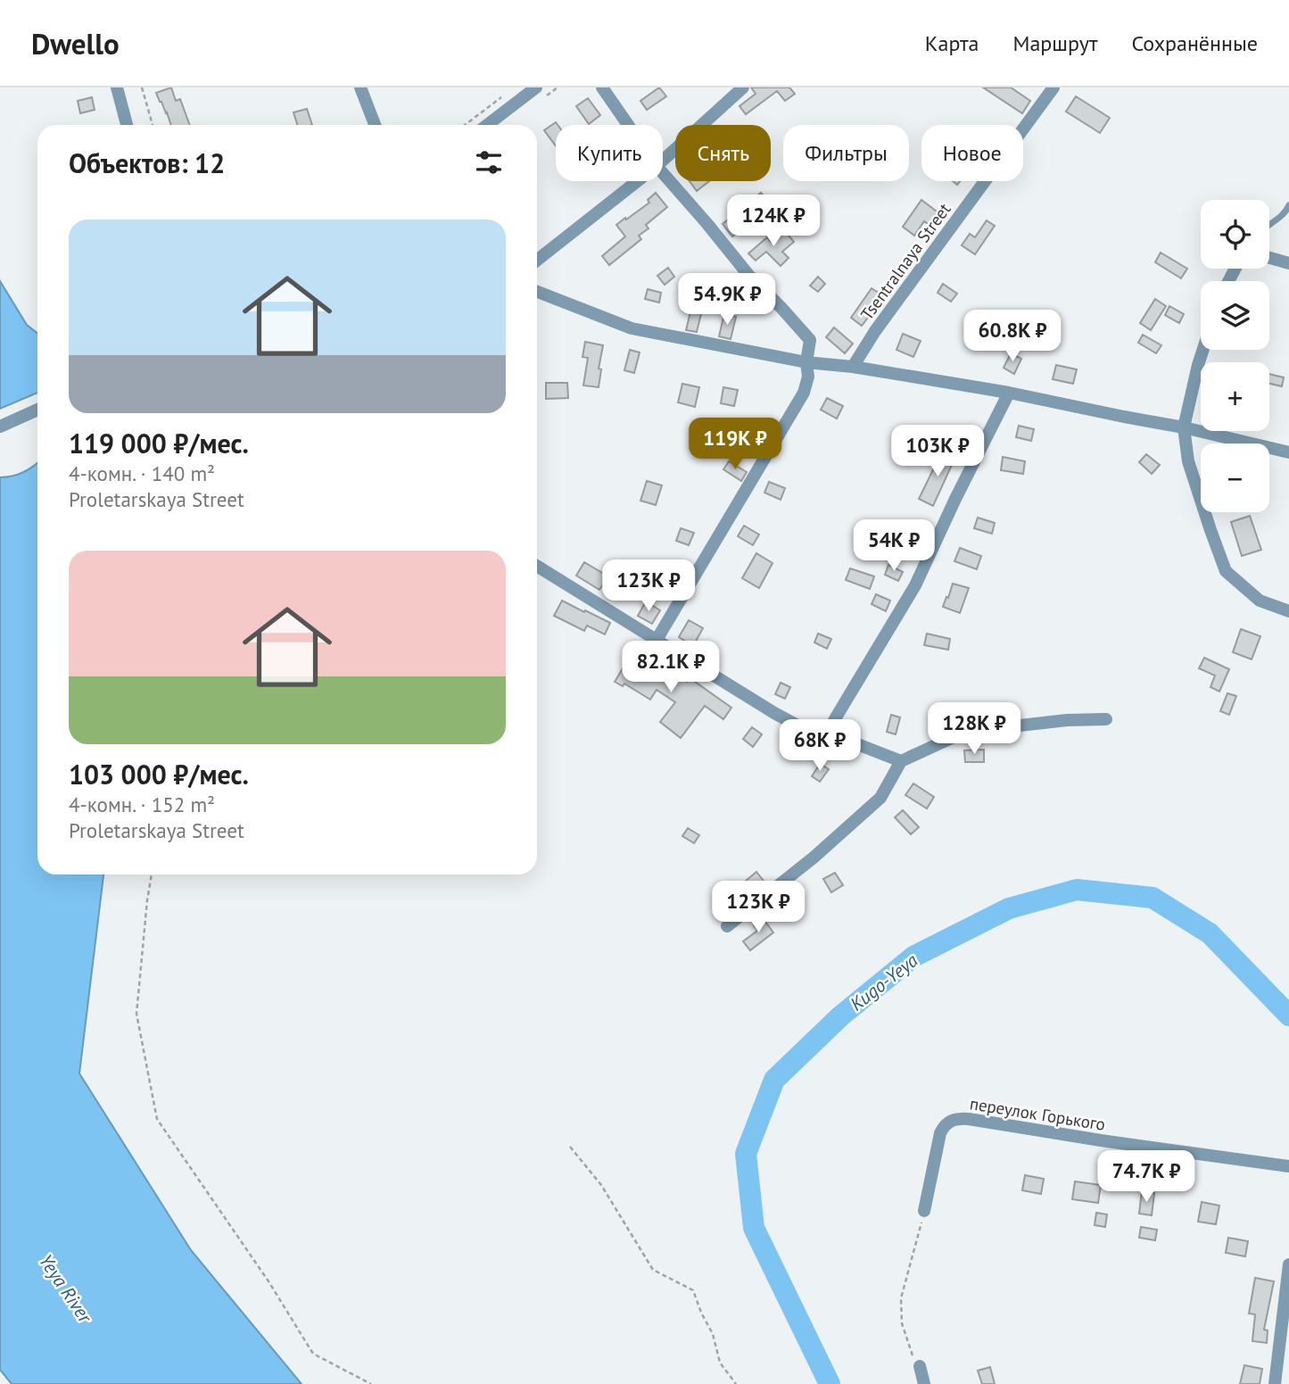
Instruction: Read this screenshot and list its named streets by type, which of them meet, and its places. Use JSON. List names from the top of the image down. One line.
{"streets":{"street":["Tsentralnaya Street","переулок Горького"]},"water":["Kugo-Yeya","Yeya River"],"page":{"header":"Dwello","nav":["Карта","Маршрут","Сохранённые"],"chip":["Купить","Снять","Фильтры","Новое"],"heading":"Объектов: 12","price":["124K ₽","54.9K ₽","60.8K ₽","119K ₽","103K ₽","54K ₽","123K ₽","82.1K ₽","128K ₽","68K ₽","123K ₽","74.7K ₽"],"map_buttons":["+","−"],"list":[{"name":"119 000 ₽/мес.","note":"4-комн. · 140 m² · Proletarskaya Street"},{"name":"103 000 ₽/мес.","note":"4-комн. · 152 m² · Proletarskaya Street"}]}}
